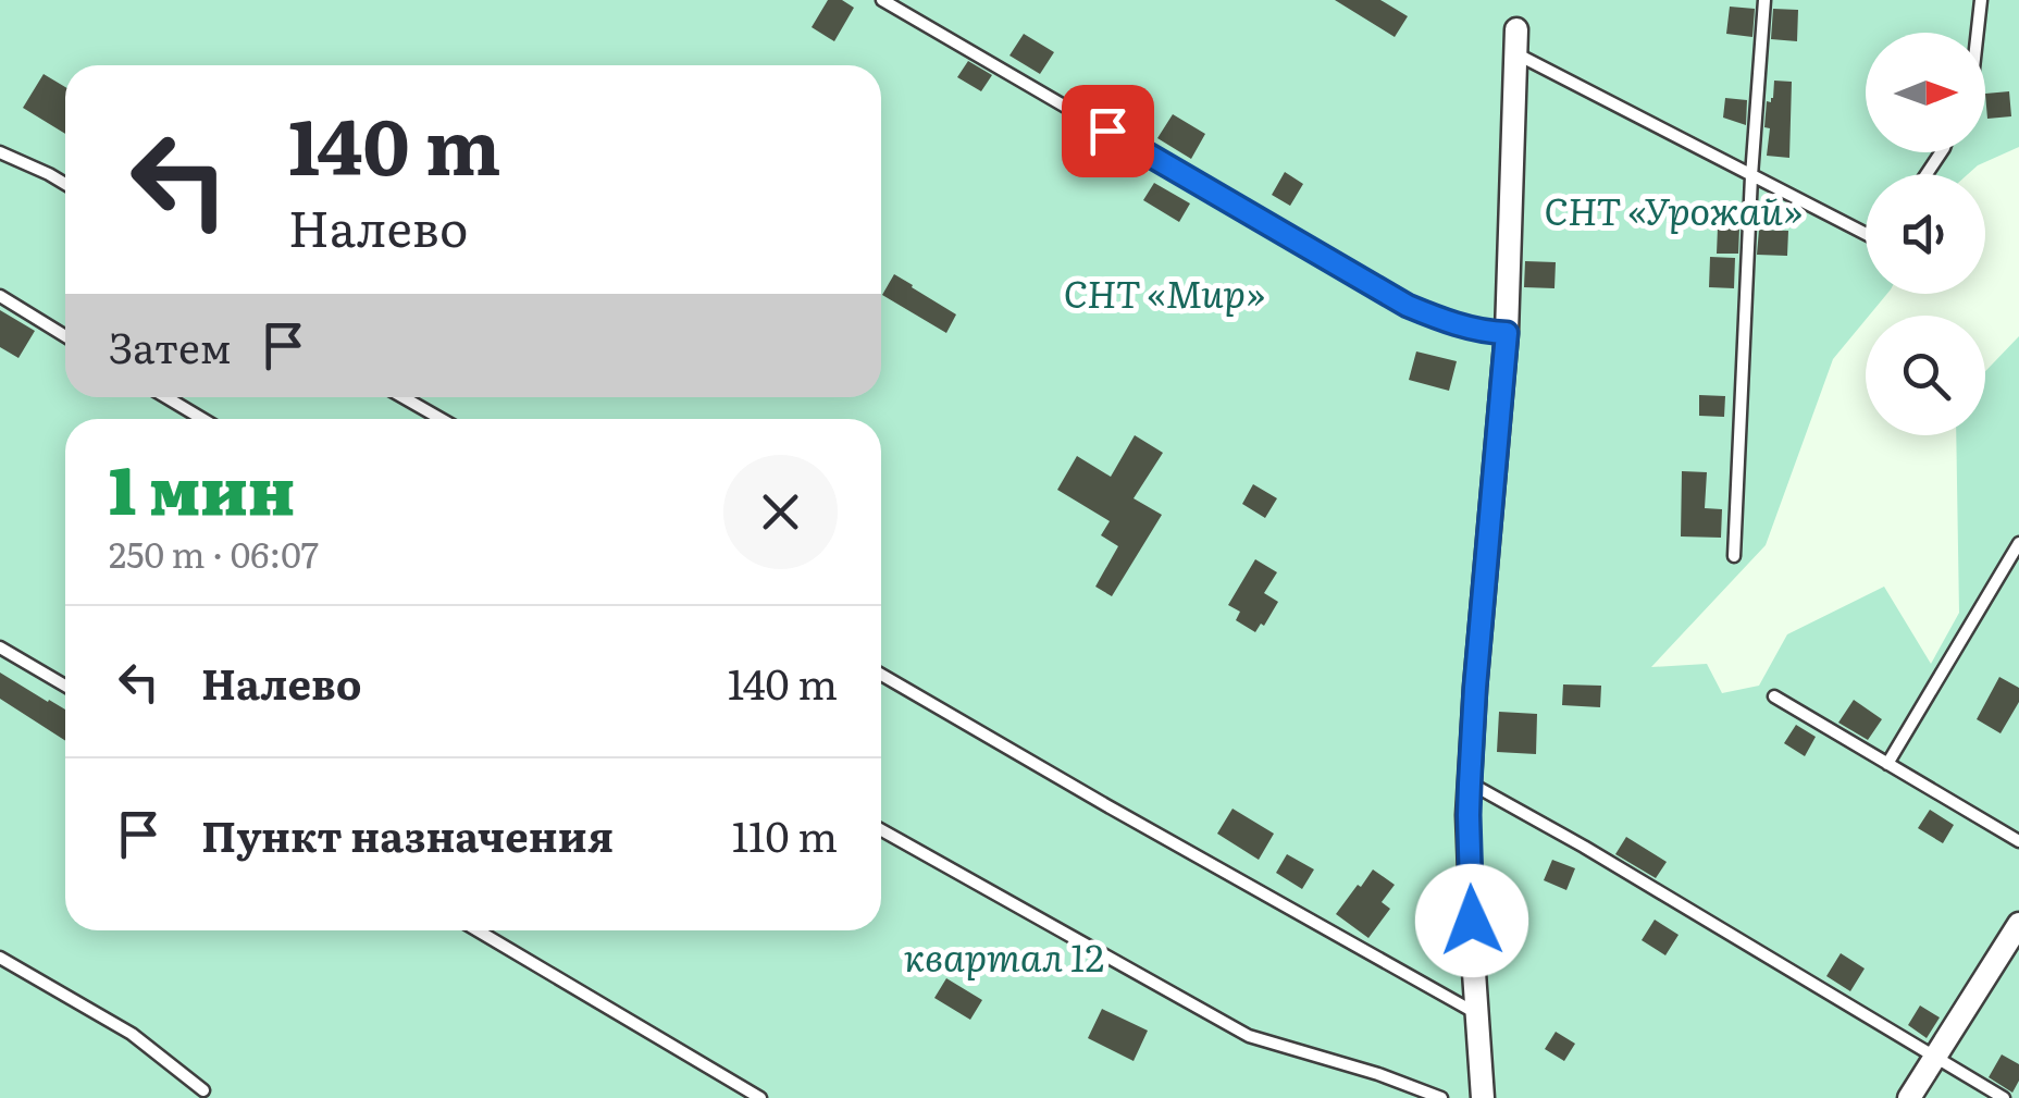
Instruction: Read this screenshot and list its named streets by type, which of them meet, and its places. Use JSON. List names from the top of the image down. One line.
{"parks":["СНТ «Урожай»","СНТ «Мир»","квартал 12"],"north":"right","page":{"turn":["140 m","Налево"],"then":"Затем","heading":["1 мин","250 m · 06:07"],"list":[{"name":"Налево","value":"140 m"},{"name":"Пункт назначения","value":"110 m"}]}}
